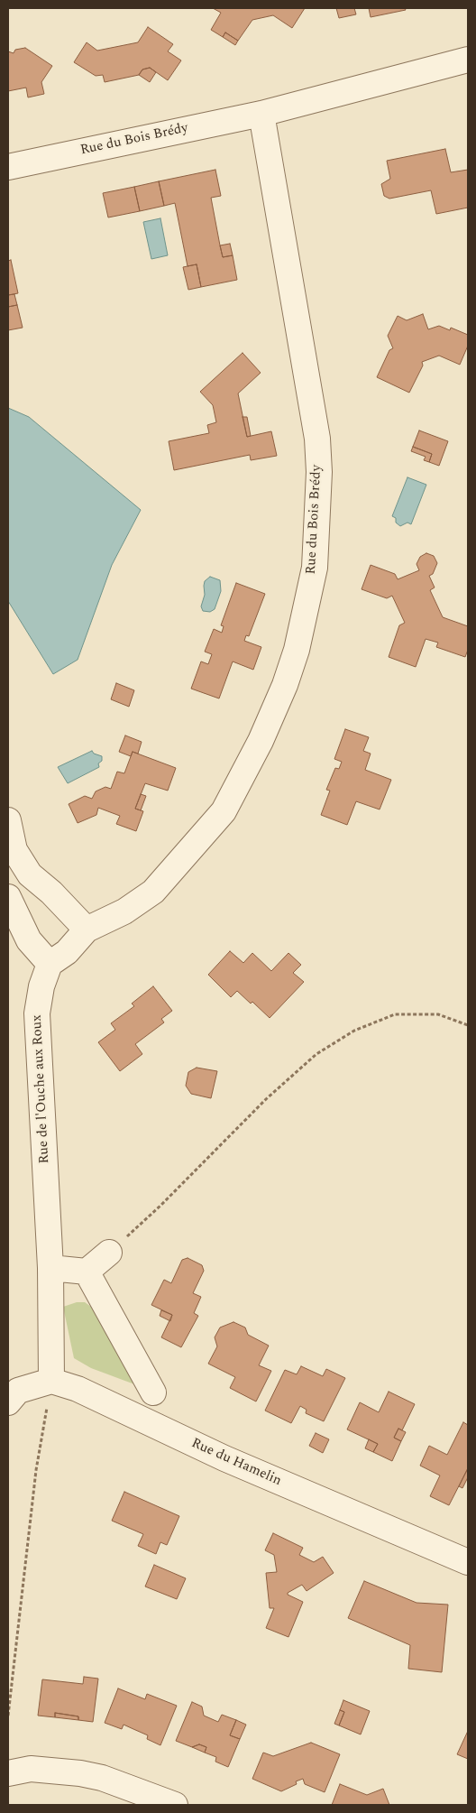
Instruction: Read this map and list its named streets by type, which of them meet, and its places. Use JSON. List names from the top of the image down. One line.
{"streets":{"street":["Rue du Bois Brédy","Rue de l'Ouche aux Roux","Rue du Hamelin"]},"crossings":[["Rue du Bois Brédy","Rue de l'Ouche aux Roux"],["Rue de l'Ouche aux Roux","Rue du Hamelin"]]}
